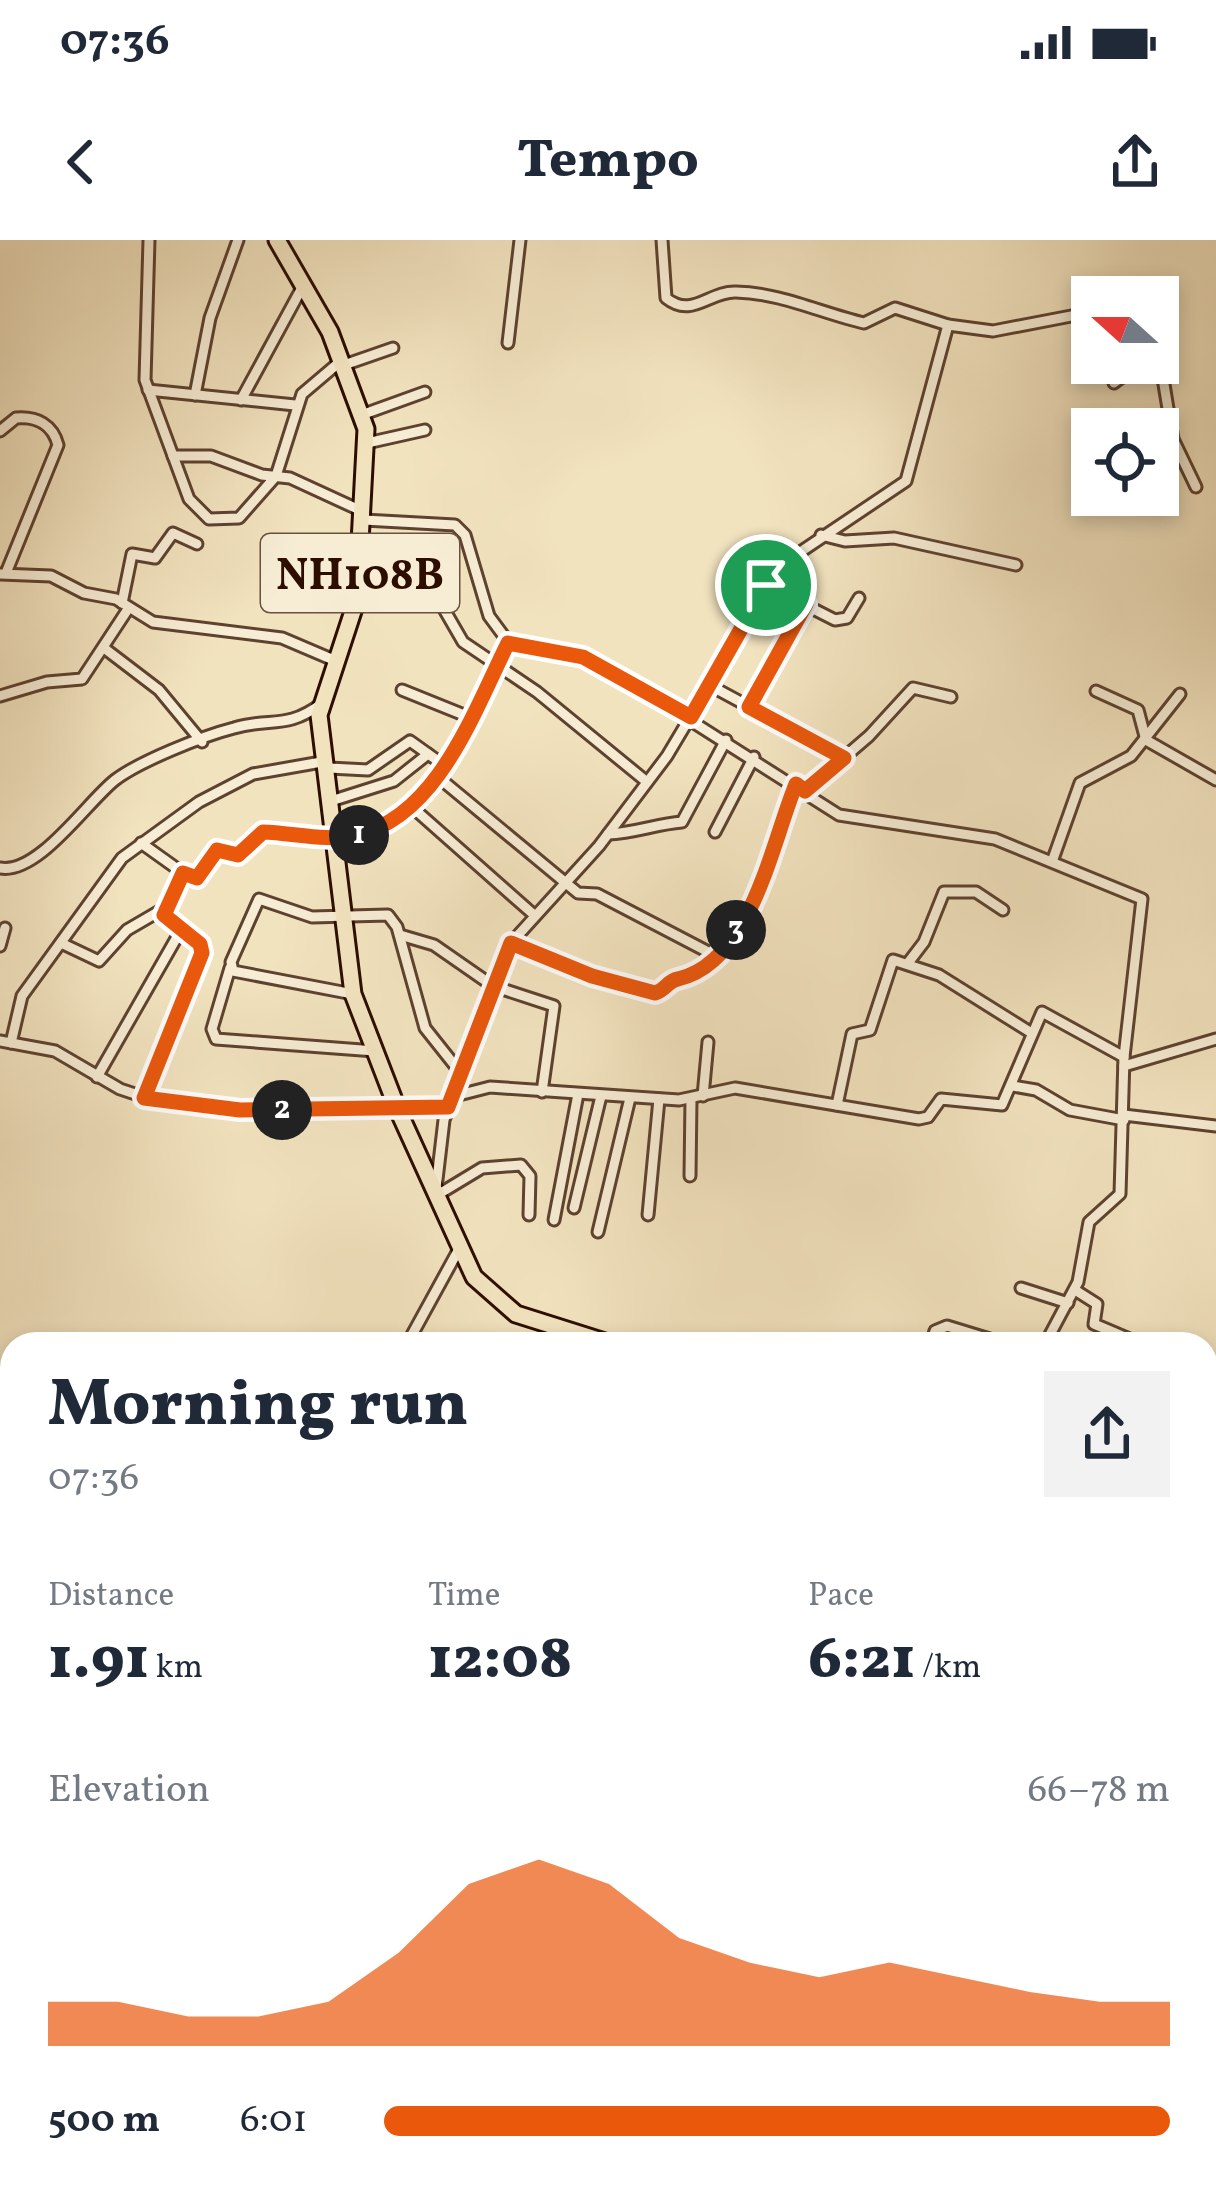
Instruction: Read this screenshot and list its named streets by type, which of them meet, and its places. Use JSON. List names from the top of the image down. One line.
{"streets":{"highway":["NH108B"]},"north":"left","page":{"status":"07:36","header":"Tempo","pins":["1","3","2"],"heading":["Morning run","07:36"],"stats":[["Distance","1.91 km"],["Time","12:08"],["Pace","6:21 /km"]],"chart":["Elevation","66–78 m"],"list":[{"name":"500 m","note":"6:01"}]}}
